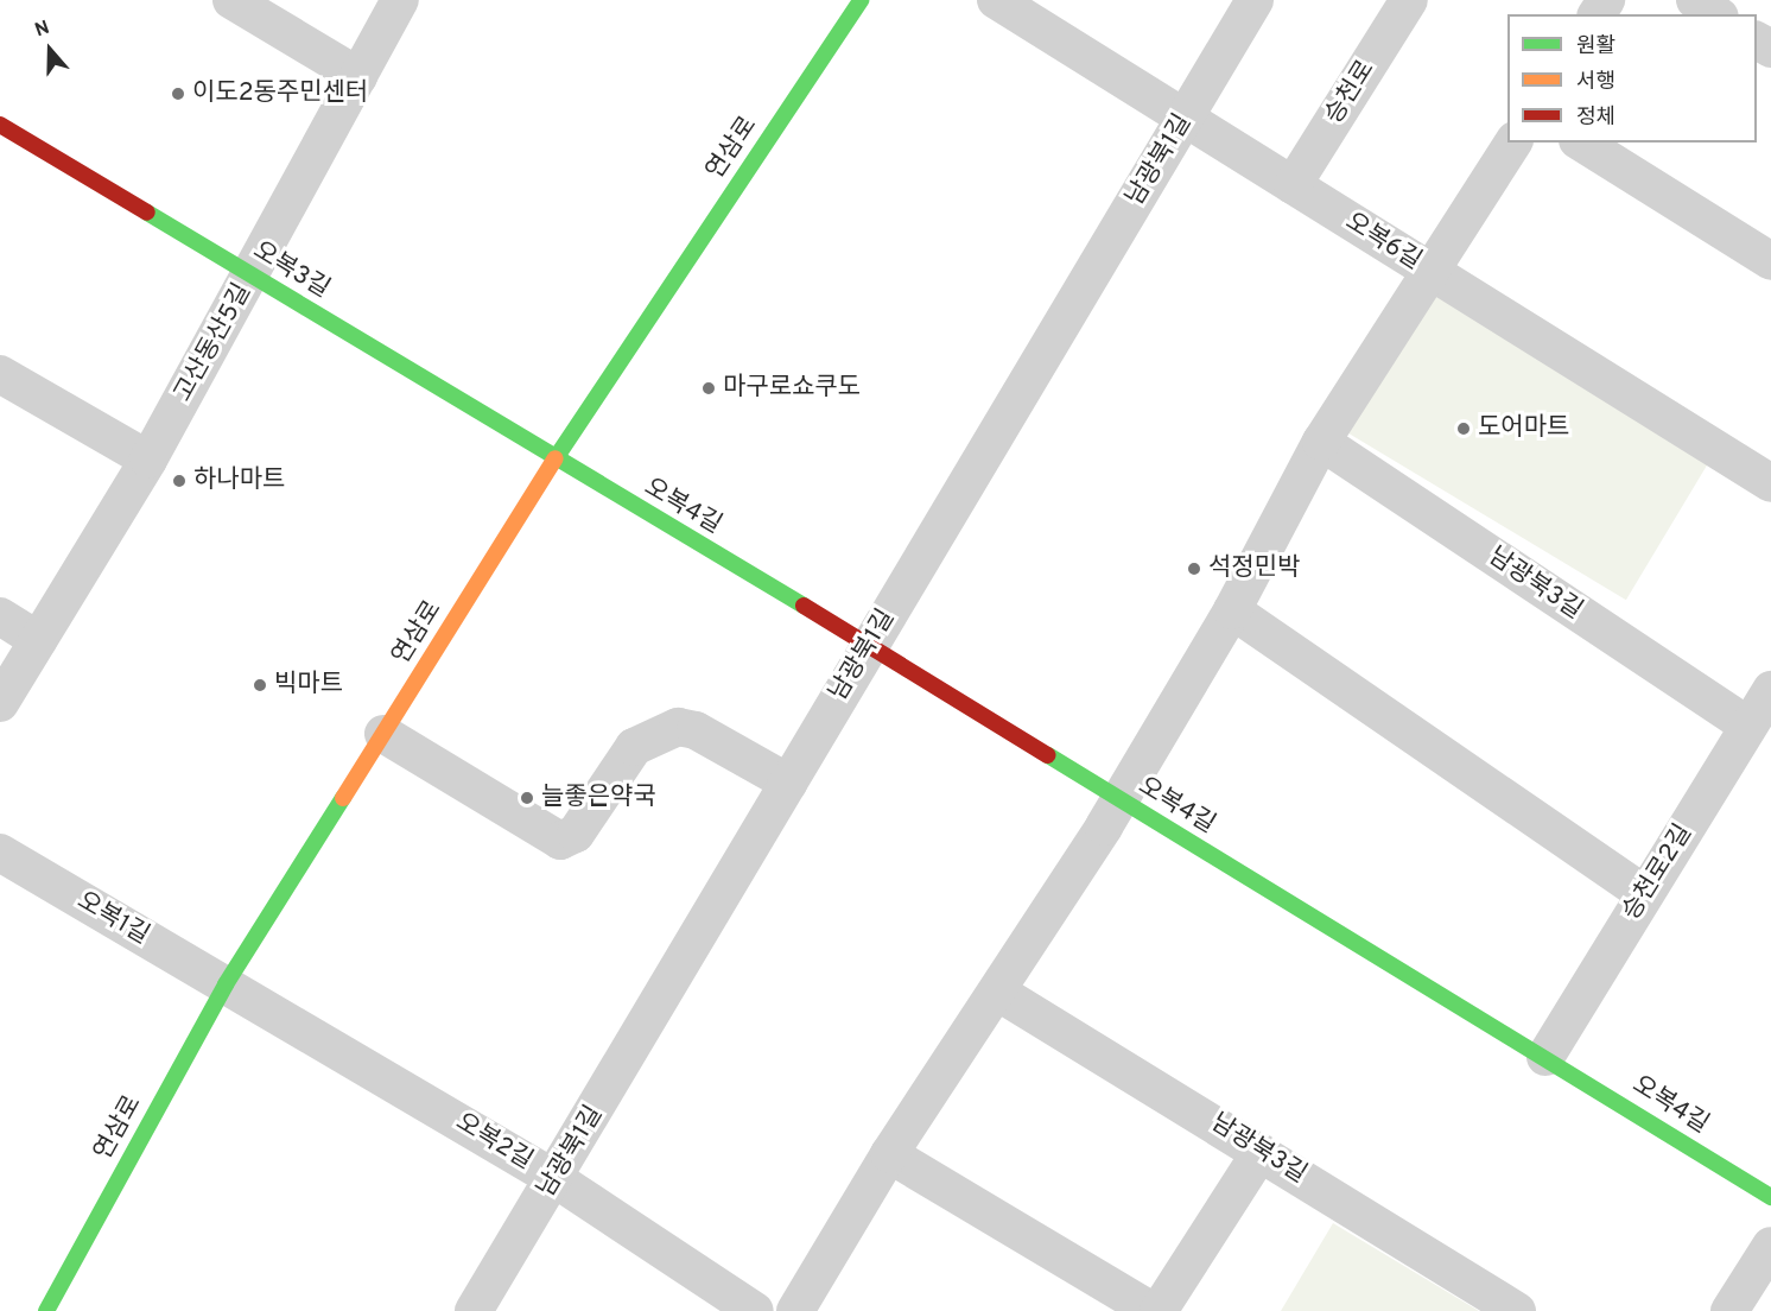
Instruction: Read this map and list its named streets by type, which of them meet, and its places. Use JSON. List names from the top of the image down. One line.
{"streets":{"street":["승천로","연삼로","남광북1길","오복6길","오복3길","고산동산5길","오복4길","남광북3길","승천로2길","오복1길","오복2길"]},"crossings":[["승천로","오복6길"],["연삼로","오복3길"],["연삼로","오복4길"],["연삼로","오복1길"],["연삼로","오복2길"],["남광북1길","오복6길"],["남광북1길","오복4길"],["남광북1길","오복2길"],["오복3길","고산동산5길"],["오복3길","오복4길"],["오복4길","승천로2길"],["남광북3길","승천로2길"],["오복1길","오복2길"]],"places":["이도2동주민센터","마구로쇼쿠도","도어마트","하나마트","석정민박","빅마트","늘좋은약국"],"legend":["원활","서행","정체"],"north":"top"}
